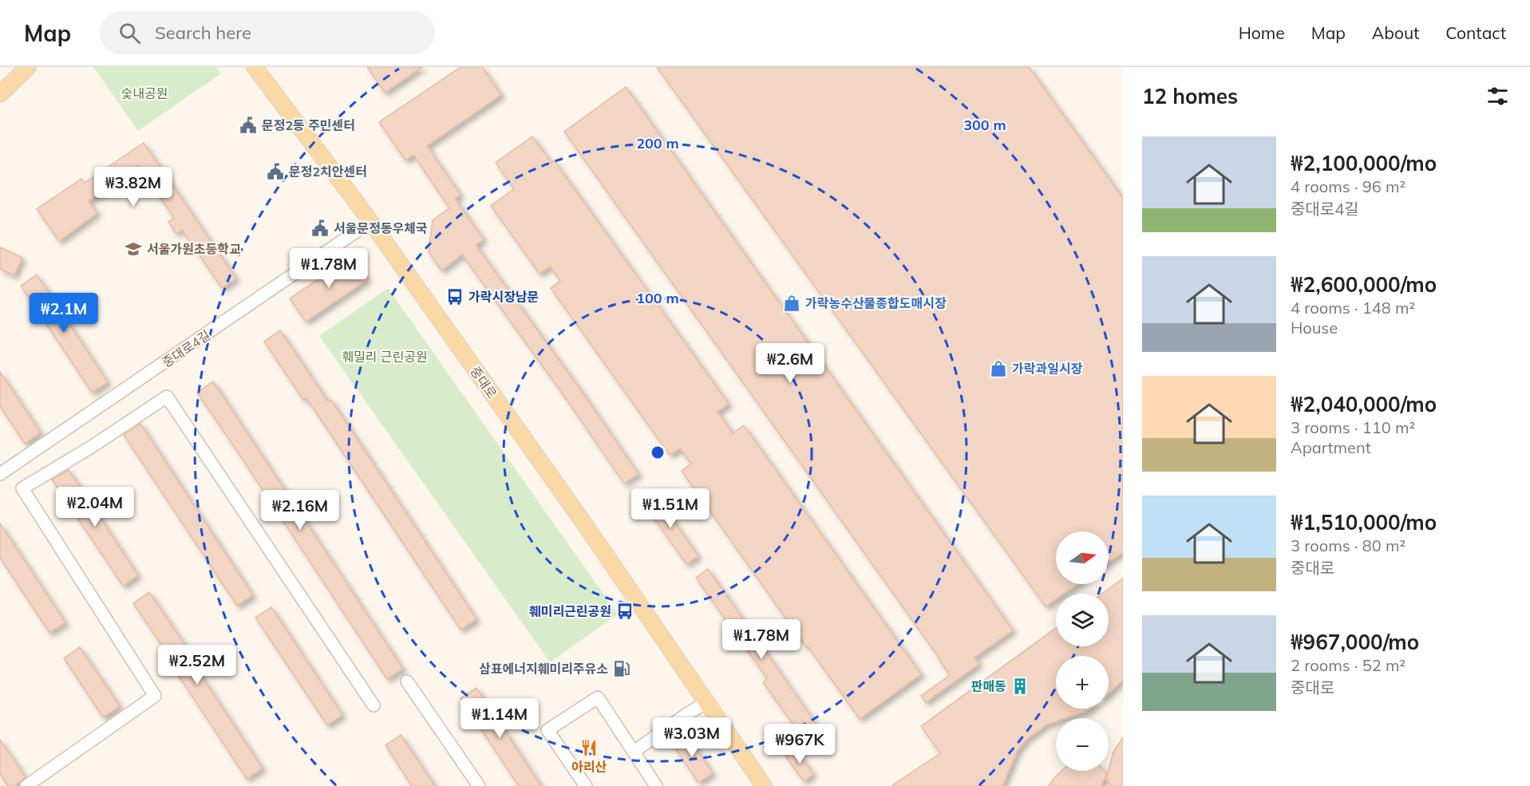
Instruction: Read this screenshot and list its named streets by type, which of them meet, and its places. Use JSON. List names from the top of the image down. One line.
{"streets":{"main road":["중대로"],"street":["중대로4길"]},"crossings":[["중대로4길","중대로"]],"parks":["숯내공원","훼밀리 근린공원"],"places":{"public building":["문정2동 주민센터","문정2치안센터","서울문정동우체국"],"school or university":["서울가원초등학교"],"bus stop":["가락시장남문","훼미리근린공원"],"shop":["가락농수산물종합도매시장","가락과일시장"],"fuel station":["삼표에너지훼미리주유소"],"building":["판매동"],"restaurant":["아리산"]},"north":"right","page":{"header":"Map","search":"Search here","nav":["Home","Map","About","Contact"],"heading":"12 homes","list":[{"name":"₩2,100,000/mo","note":"4 rooms · 96 m² · 중대로4길"},{"name":"₩2,600,000/mo","note":"4 rooms · 148 m² · House"},{"name":"₩2,040,000/mo","note":"3 rooms · 110 m² · Apartment"},{"name":"₩1,510,000/mo","note":"3 rooms · 80 m² · 중대로"},{"name":"₩967,000/mo","note":"2 rooms · 52 m² · 중대로"}],"price":["₩3.82M","₩1.78M","₩2.1M","₩2.6M","₩2.04M","₩1.51M","₩2.16M","₩1.78M","₩2.52M","₩1.14M","₩3.03M","₩967K"],"map_buttons":["+","−"]},"rings":["300 m","200 m","100 m"]}
